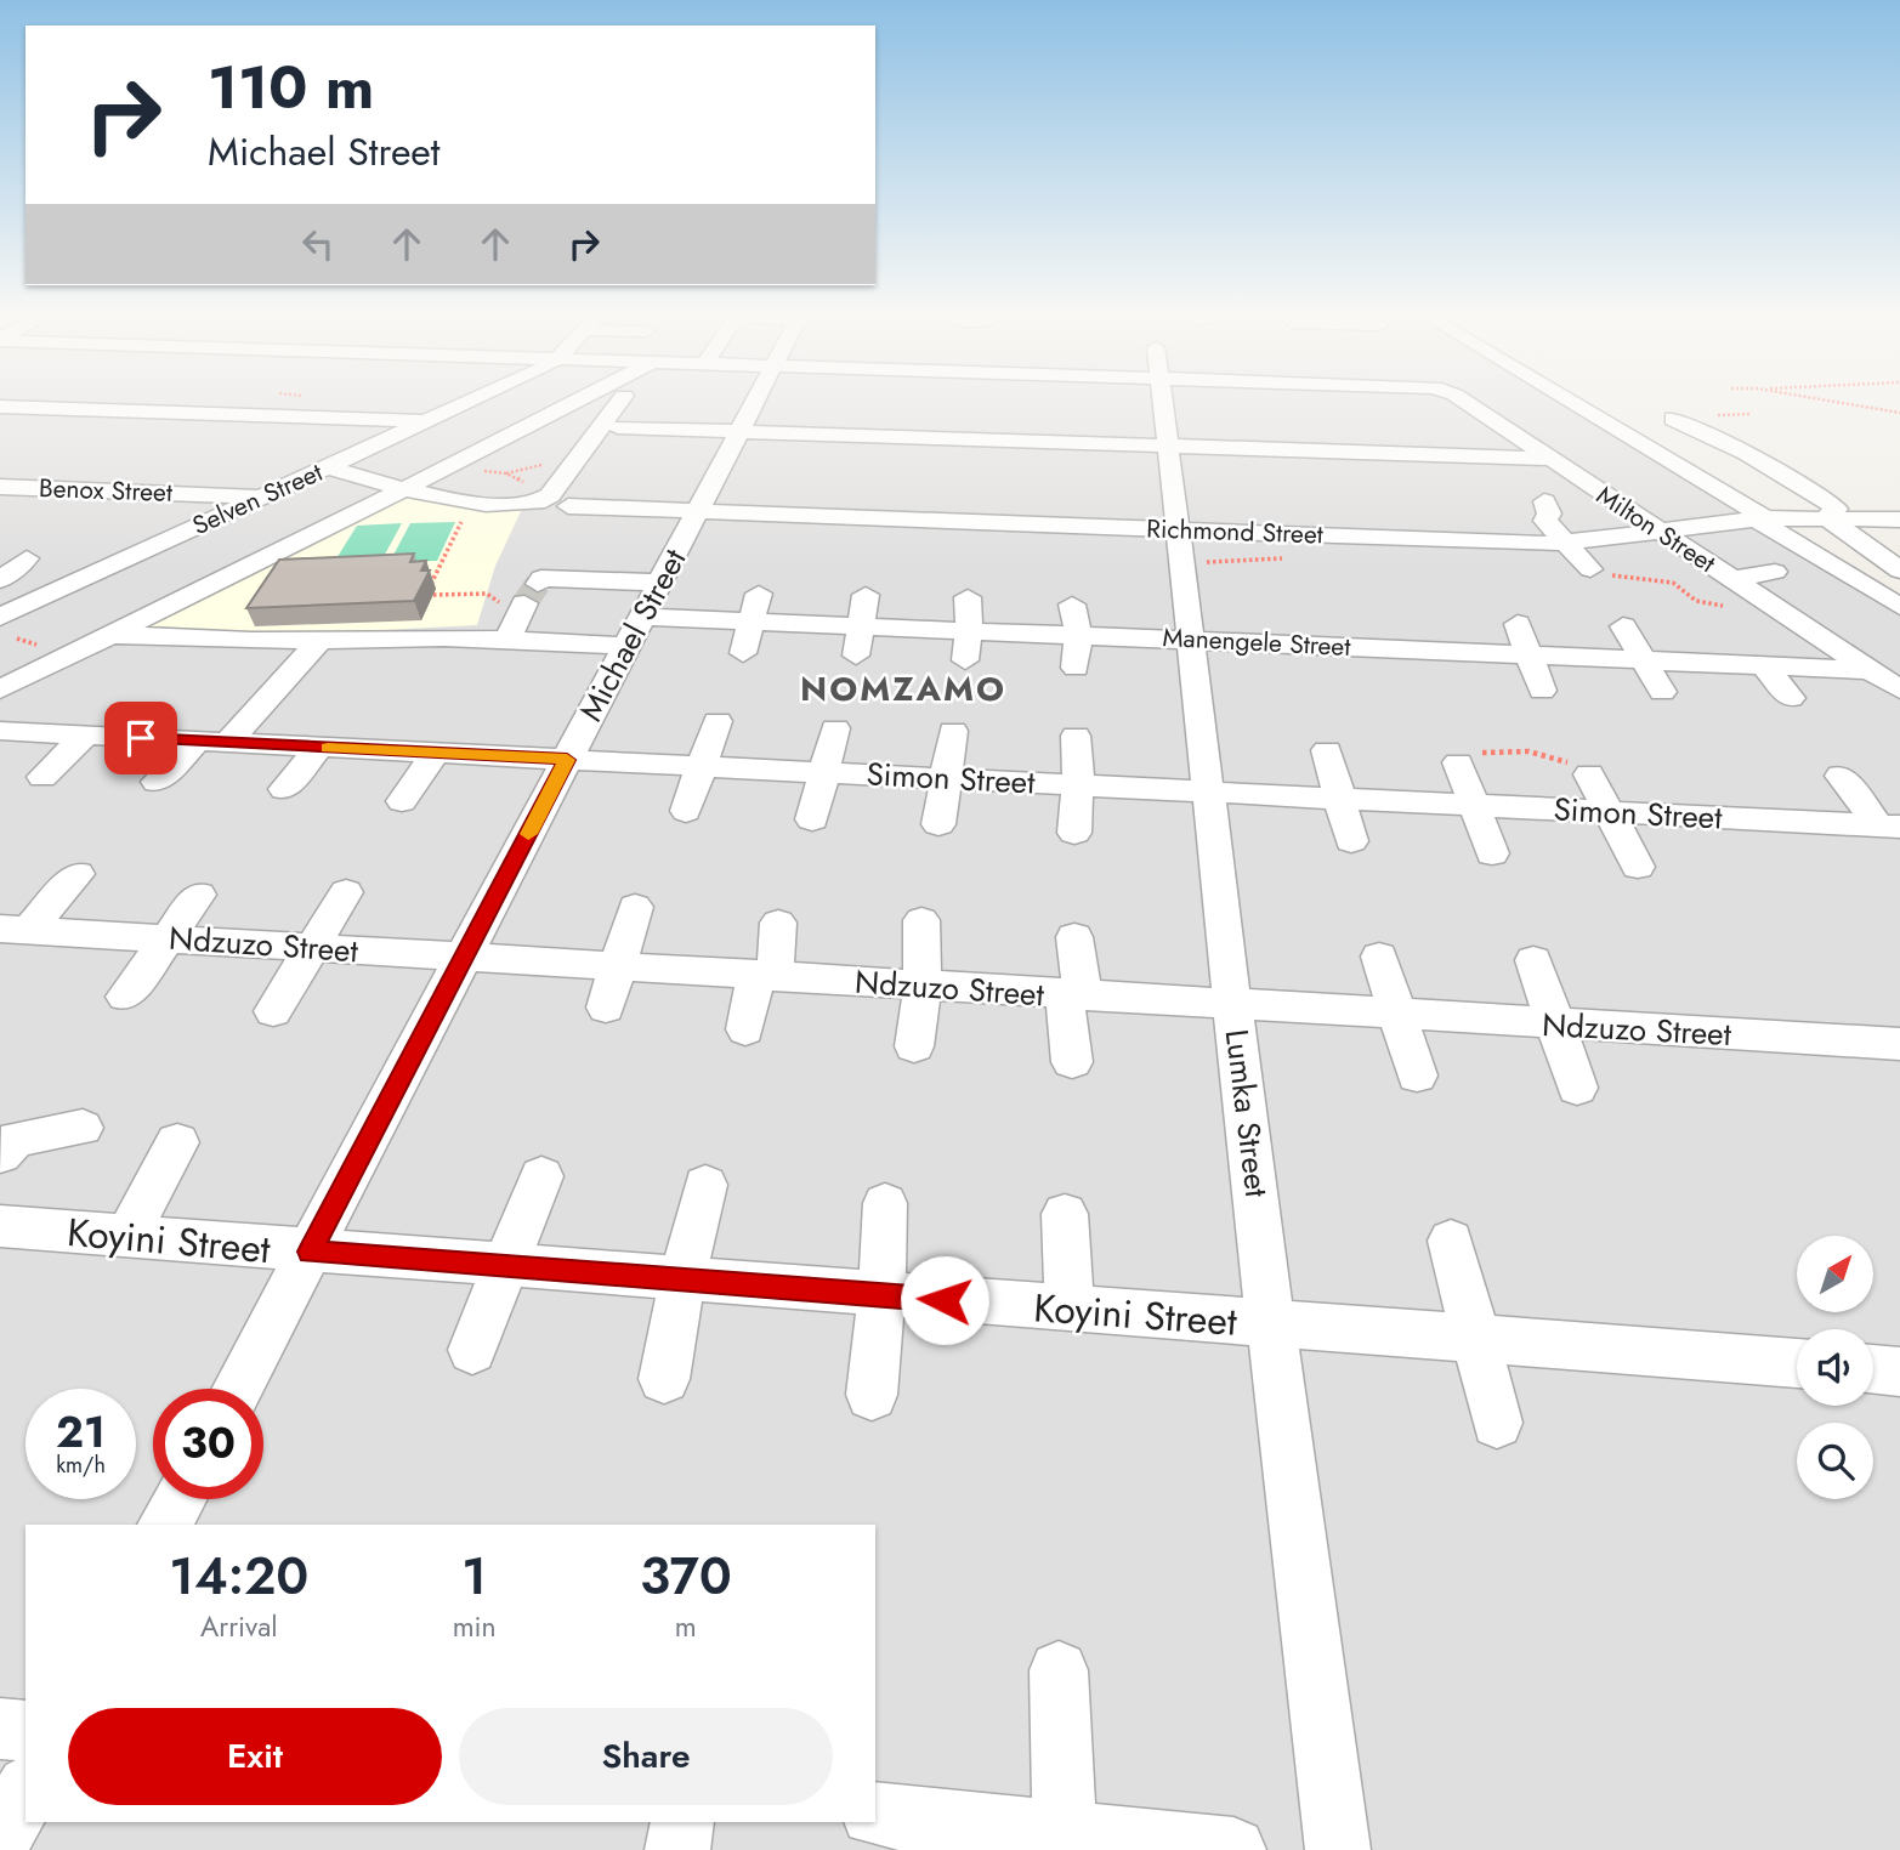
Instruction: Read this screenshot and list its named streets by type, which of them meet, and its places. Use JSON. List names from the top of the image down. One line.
{"streets":{"street":["Benox Street","Selven Street","Milton Street","Richmond Street","Michael Street","Manengele Street","Simon Street","Ndzuzo Street","Lumka Street","Koyini Street"]},"crossings":[["Benox Street","Selven Street"],["Selven Street","Richmond Street"],["Milton Street","Richmond Street"],["Milton Street","Manengele Street"],["Richmond Street","Michael Street"],["Richmond Street","Lumka Street"],["Michael Street","Manengele Street"],["Michael Street","Simon Street"],["Michael Street","Ndzuzo Street"],["Michael Street","Koyini Street"],["Manengele Street","Lumka Street"],["Simon Street","Lumka Street"],["Ndzuzo Street","Lumka Street"],["Lumka Street","Koyini Street"]],"districts":["NOMZAMO"],"north":"top right","page":{"turn":["110 m","Michael Street"],"speed":"21 km/h","limit":"30","eta":["14:20","Arrival","1","min","370","m"],"buttons":["Exit","Share"]}}
